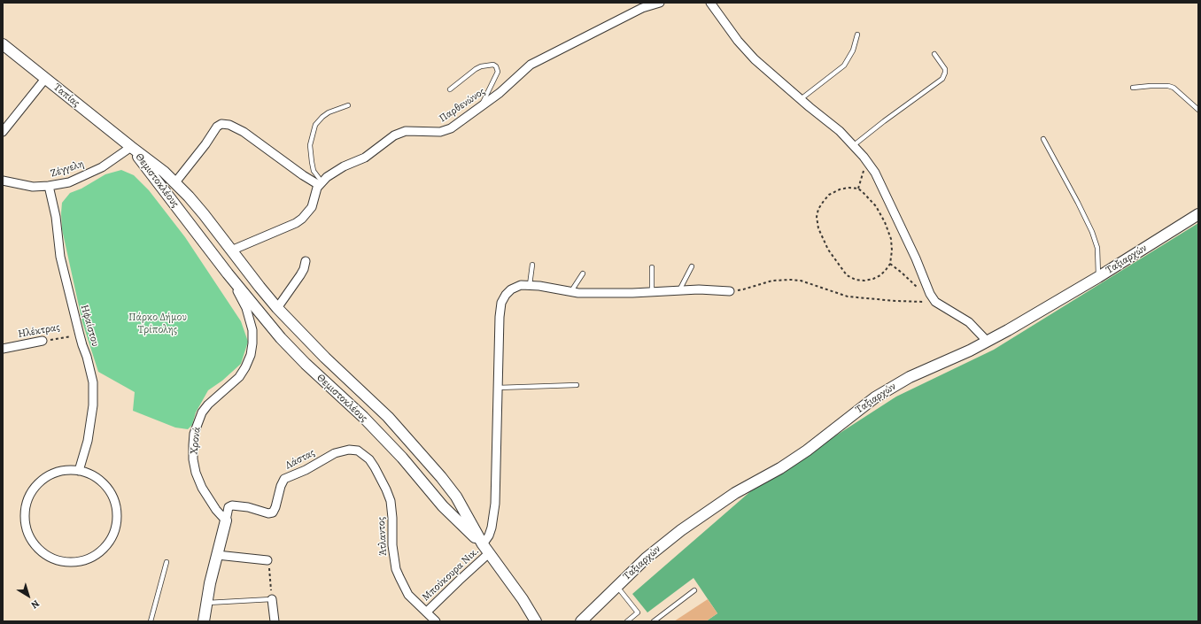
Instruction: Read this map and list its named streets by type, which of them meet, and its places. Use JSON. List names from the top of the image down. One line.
{"streets":{"street":["Ταπίας","Παρθενώνος","Ζέγγελη","Θεμιστοκλέους","Ταξιαρχών","Ηφαίστου","Ηλέκτρας","Χρονά","Λάστας","Άτλαντος","Μπούκουρα Νικ."]},"crossings":[["Ταπίας","Ζέγγελη"],["Ταπίας","Θεμιστοκλέους"],["Ζέγγελη","Θεμιστοκλέους"],["Ζέγγελη","Ηφαίστου"],["Θεμιστοκλέους","Χρονά"],["Θεμιστοκλέους","Μπούκουρα Νικ."],["Ηφαίστου","Ηλέκτρας"],["Χρονά","Λάστας"],["Λάστας","Άτλαντος"],["Άτλαντος","Μπούκουρα Νικ."]],"parks":["Πάρκο Δήμου Τρίπολης"],"north":"bottom right"}
